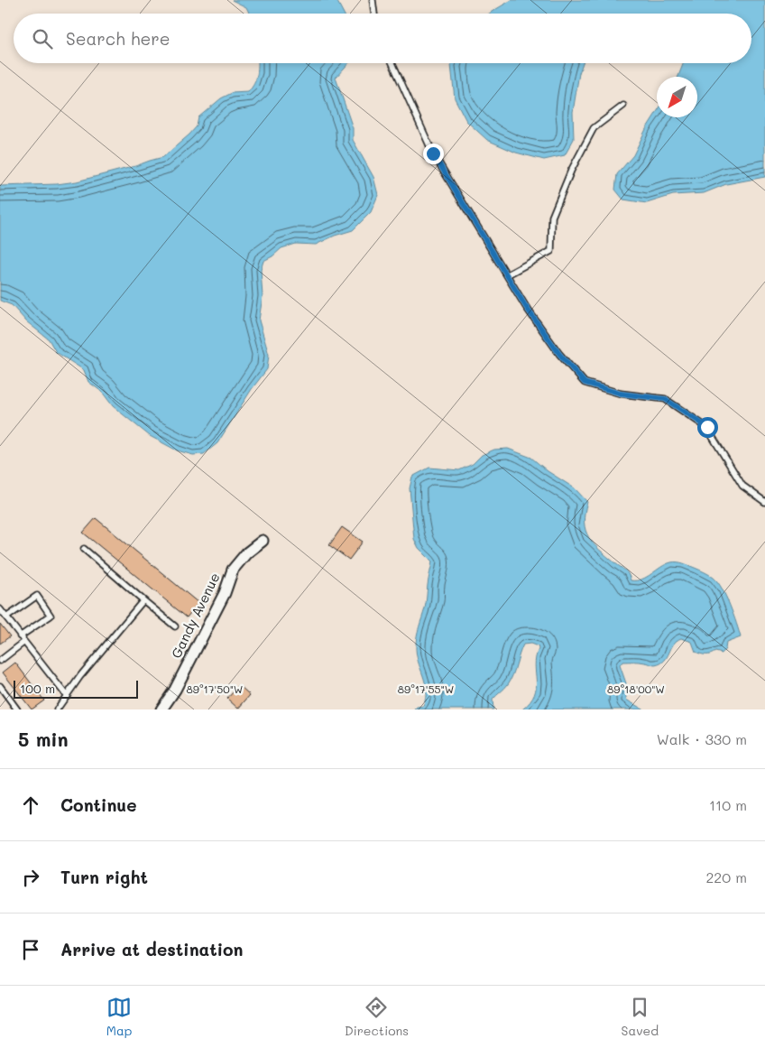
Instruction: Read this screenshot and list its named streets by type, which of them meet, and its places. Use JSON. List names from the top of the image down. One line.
{"streets":{"street":["Gandy Avenue"]},"scale_bar":"100 m","north":"bottom left","page":{"search":"Search here","scale":"100 m","heading":["5 min","Walk · 330 m"],"list":[["Continue","110 m"],["Turn right","220 m"],"Arrive at destination"],"nav":["Map","Directions","Saved"]},"coordinates":["89°17'50\"W","89°17'55\"W","89°18'00\"W"]}
